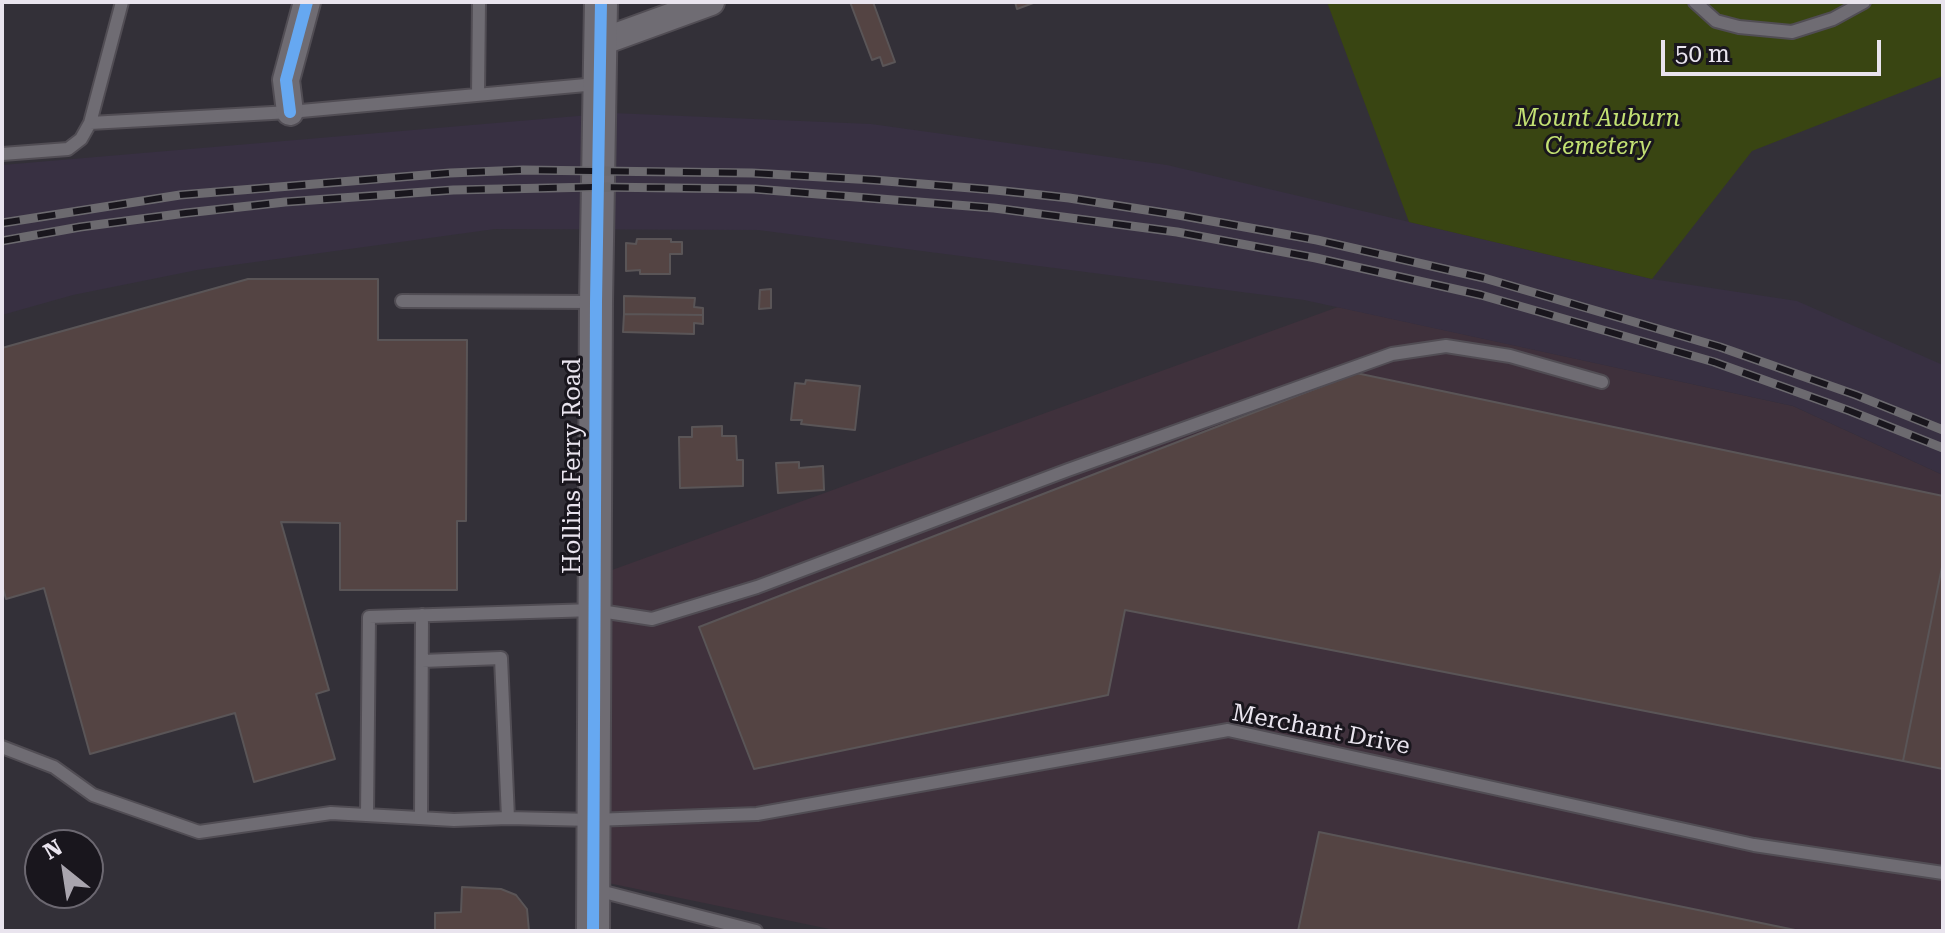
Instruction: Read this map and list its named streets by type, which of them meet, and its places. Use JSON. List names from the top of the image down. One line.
{"streets":{"street":["Hollins Ferry Road"],"lane":["Merchant Drive"]},"crossings":[["Hollins Ferry Road","Merchant Drive"]],"parks":["Mount Auburn Cemetery"],"scale_bar":"50 m","north":"top left"}
